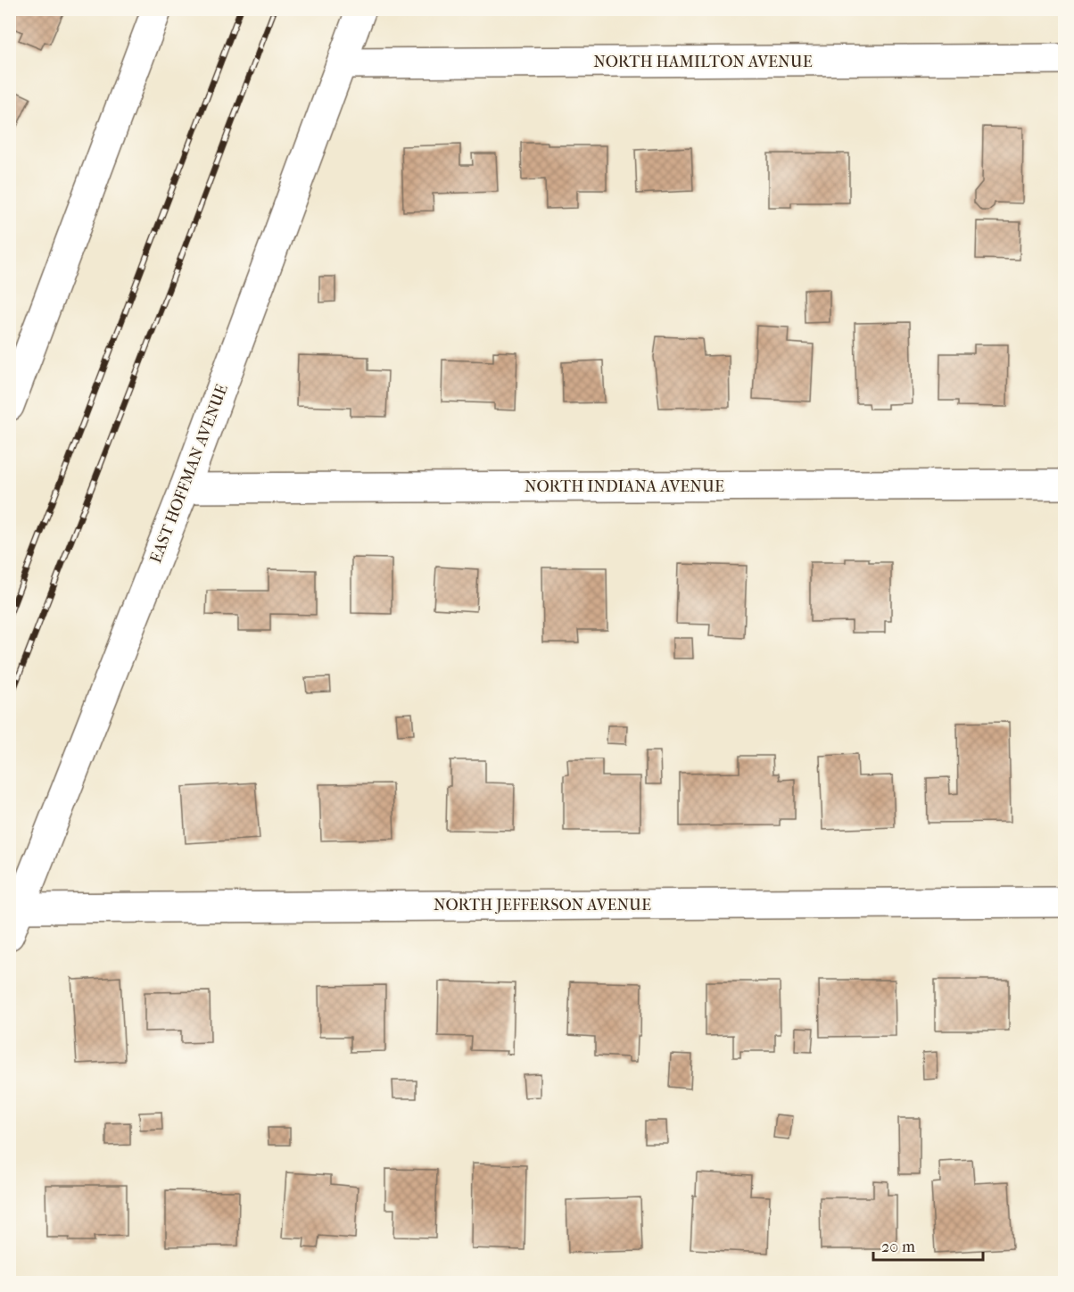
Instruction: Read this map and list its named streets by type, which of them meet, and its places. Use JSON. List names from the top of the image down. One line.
{"streets":{"street":["NORTH HAMILTON AVENUE","EAST HOFFMAN AVENUE","NORTH INDIANA AVENUE","NORTH JEFFERSON AVENUE"]},"crossings":[["NORTH HAMILTON AVENUE","EAST HOFFMAN AVENUE"],["EAST HOFFMAN AVENUE","NORTH INDIANA AVENUE"],["EAST HOFFMAN AVENUE","NORTH JEFFERSON AVENUE"]],"scale_bar":"20 m"}
